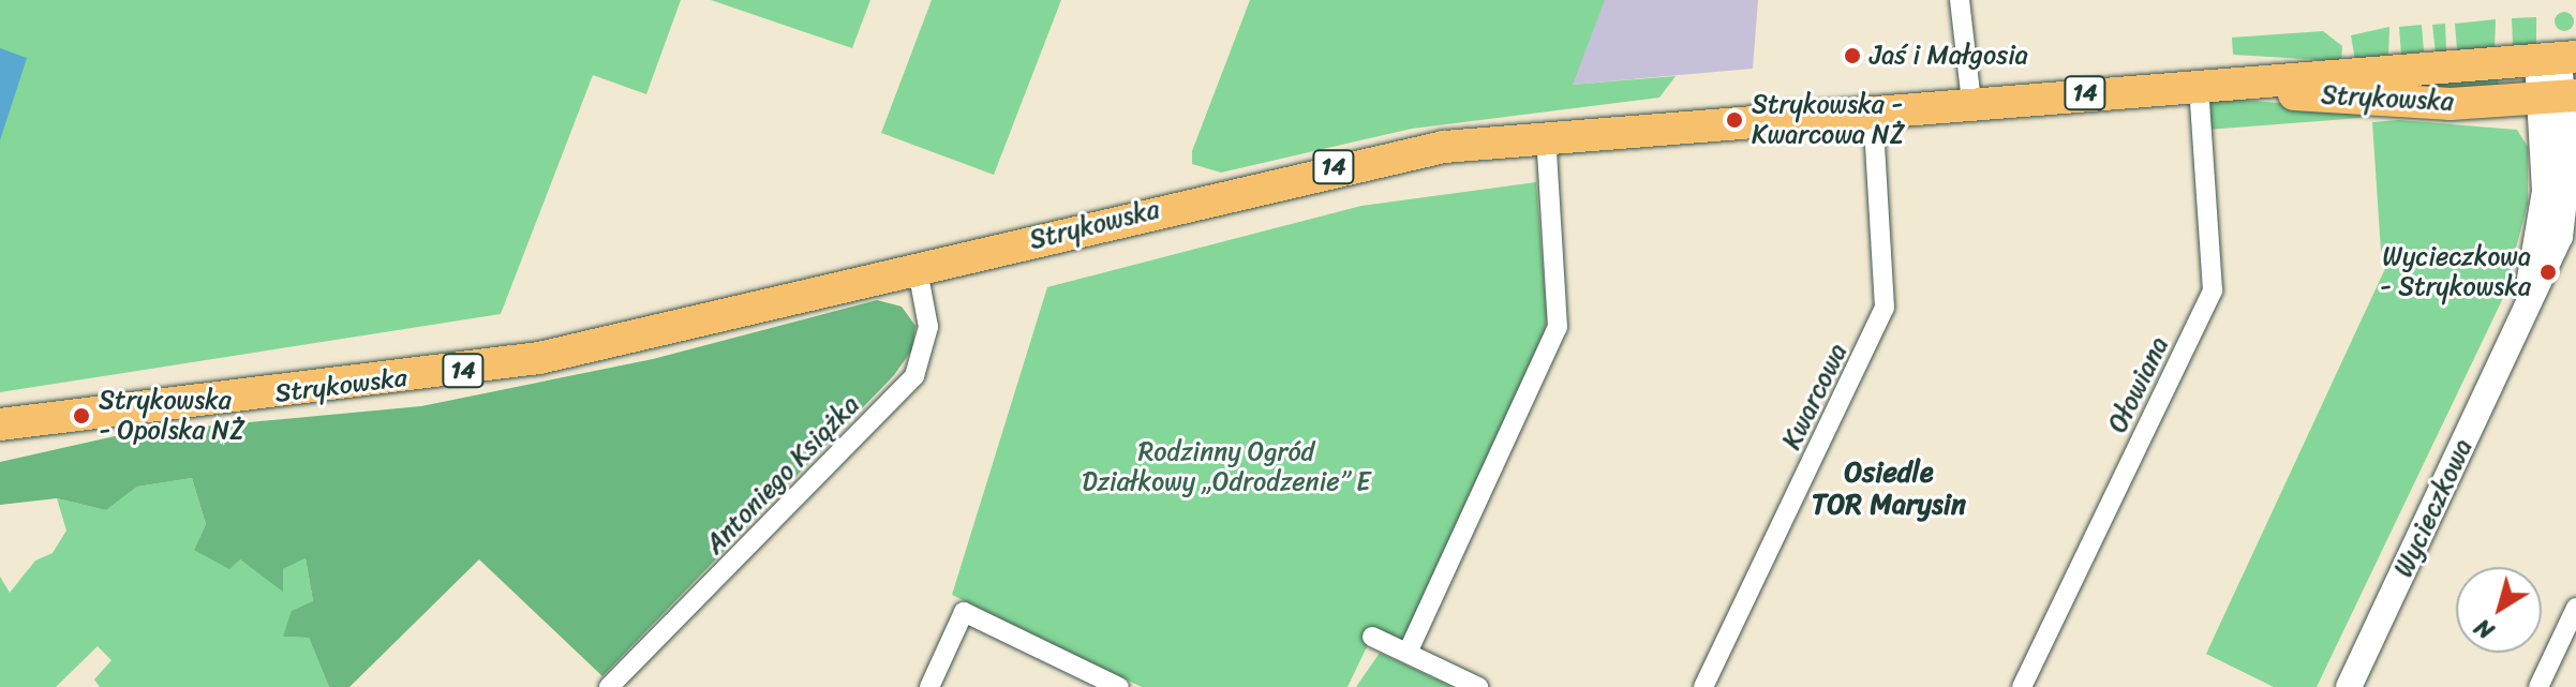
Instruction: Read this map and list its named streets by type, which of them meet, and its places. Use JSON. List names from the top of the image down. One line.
{"streets":{"main road":["14","Strykowska"],"street":["Ołowiana","Kwarcowa","Antoniego Książka","Wycieczkowa"]},"crossings":[["Strykowska","Ołowiana"],["Strykowska","Kwarcowa"],["Strykowska","Antoniego Książka"],["Strykowska","Wycieczkowa"]],"districts":["Osiedle TOR Marysin"],"parks":["Rodzinny Ogród Działkowy „Odrodzenie” E"],"places":["Jaś i Małgosia","Strykowska - Kwarcowa NŻ","Wycieczkowa - Strykowska","Strykowska - Opolska NŻ"],"north":"bottom left"}
